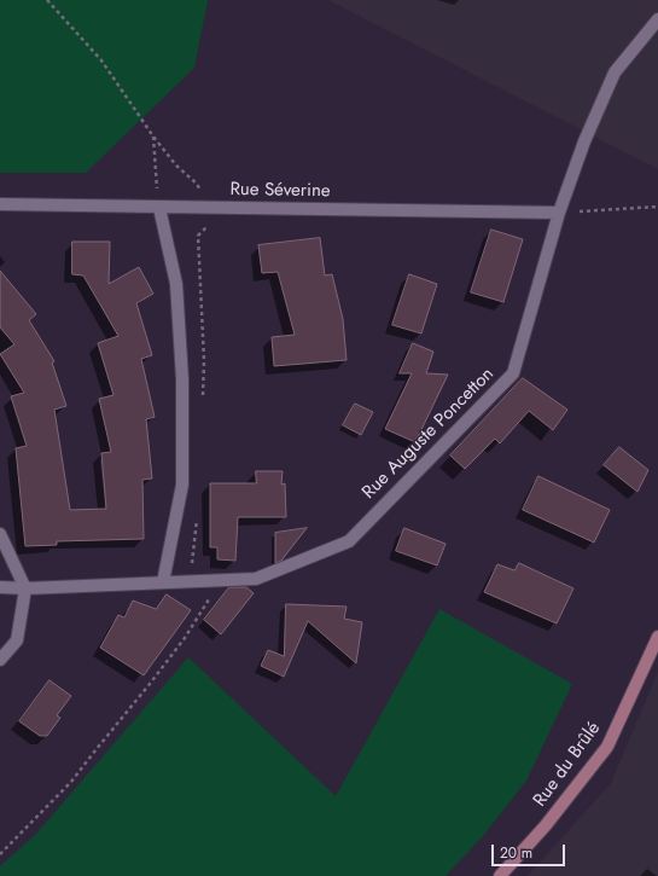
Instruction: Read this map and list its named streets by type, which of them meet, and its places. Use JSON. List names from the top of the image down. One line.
{"streets":{"main road":["Rue du Brûlé"],"street":["Rue Séverine","Rue Auguste Poncetton"]},"crossings":[["Rue Séverine","Rue Auguste Poncetton"]],"scale_bar":"20 m"}
